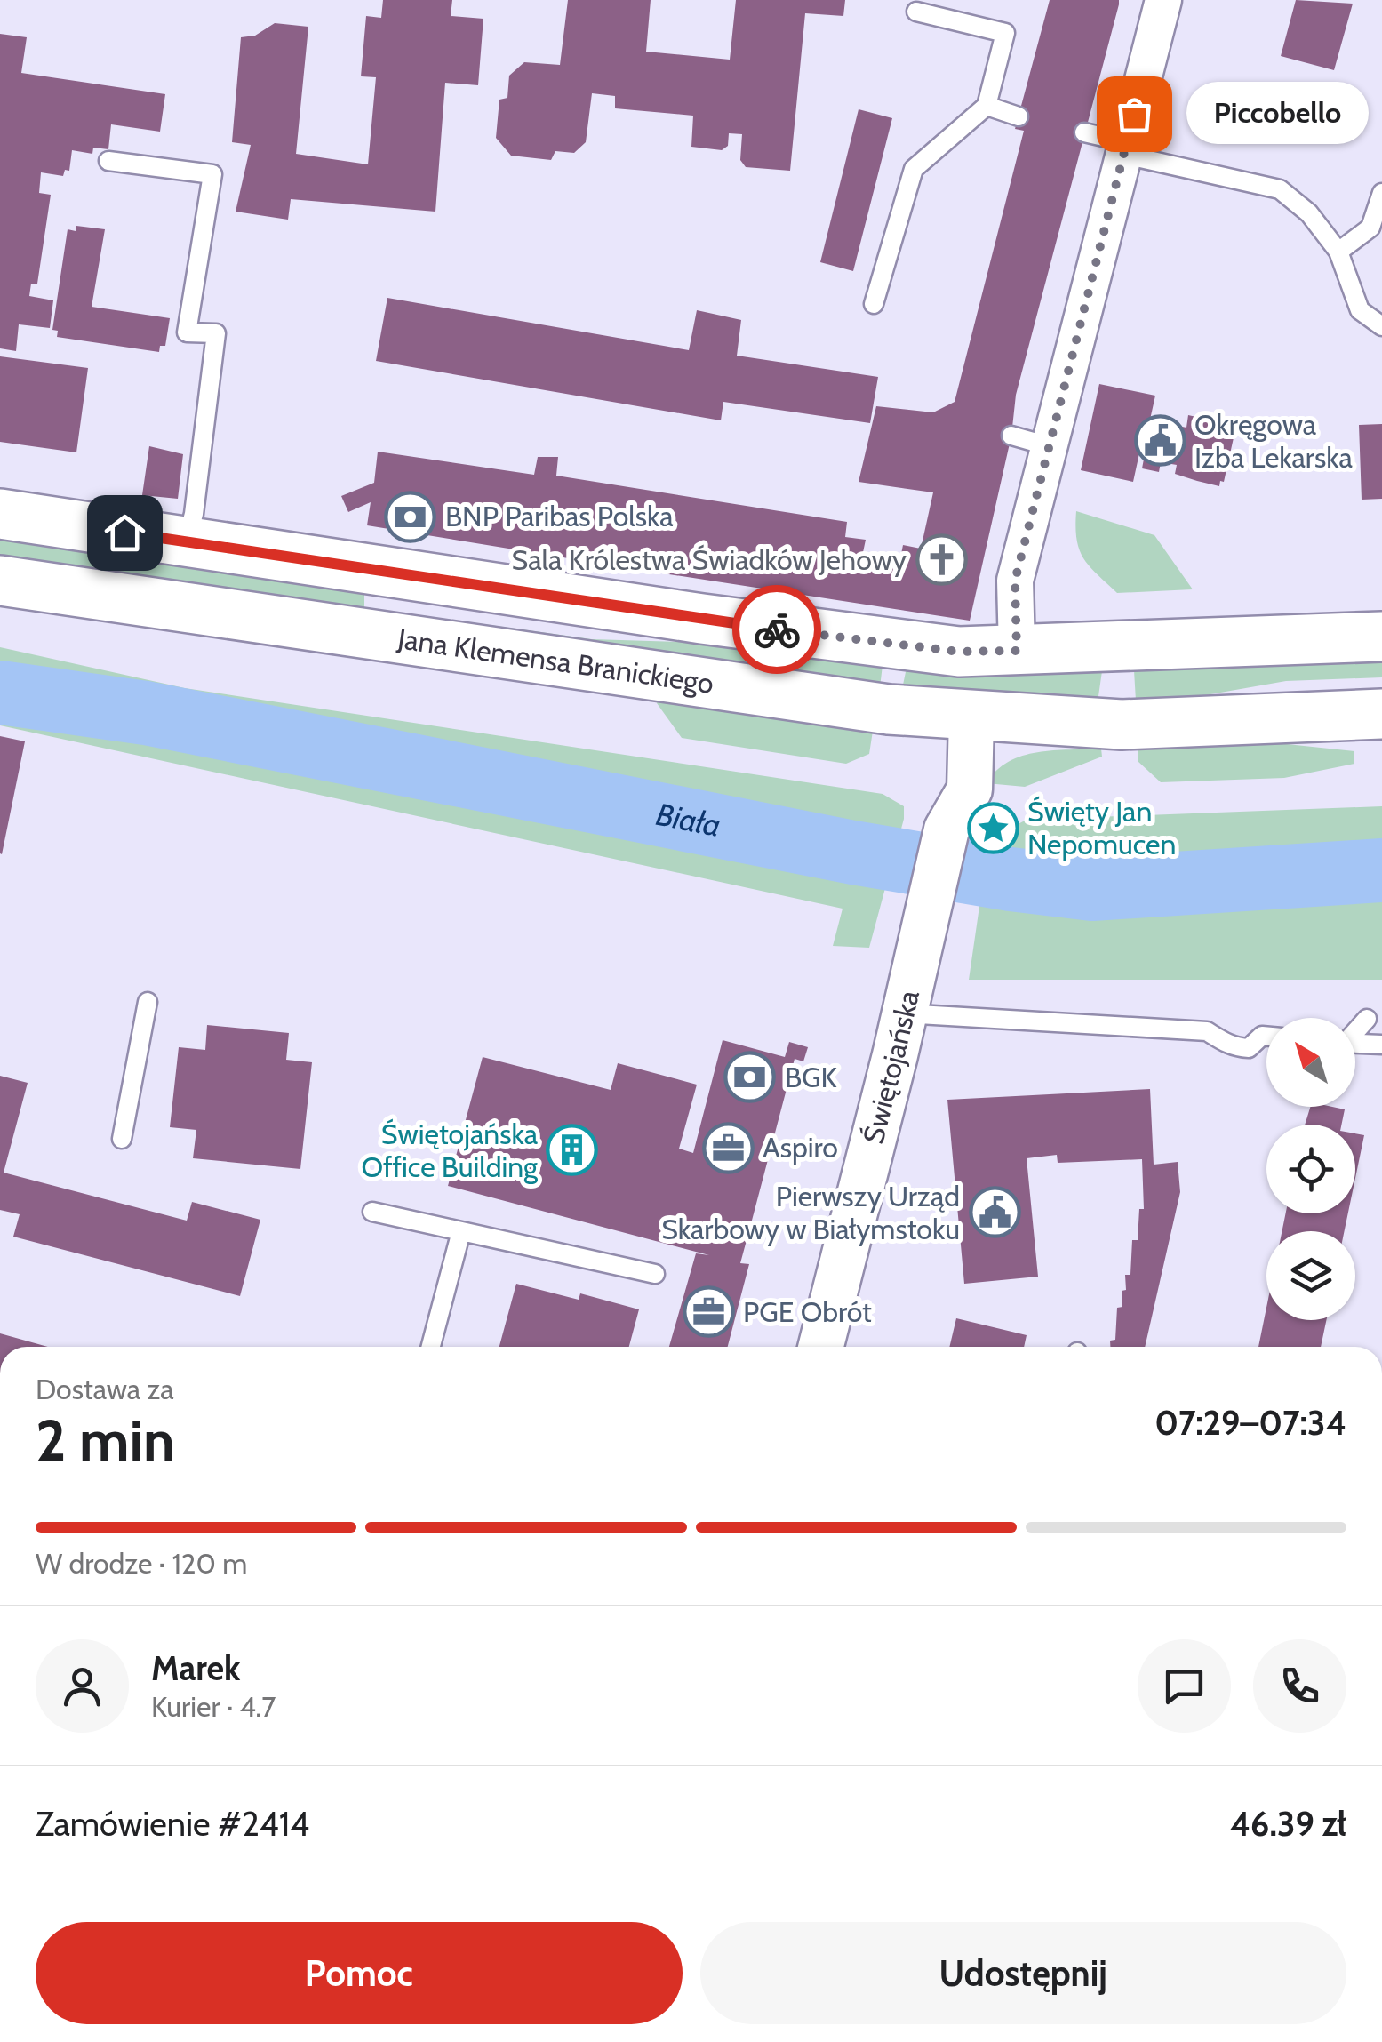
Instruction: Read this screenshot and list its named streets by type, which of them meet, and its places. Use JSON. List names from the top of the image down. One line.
{"streets":{"main road":["Jana Klemensa Branickiego"],"street":["Świętojańska"]},"crossings":[["Jana Klemensa Branickiego","Świętojańska"]],"water":["Biała"],"places":{"other":["Piccobello"],"public building":["Okręgowa Izba Lekarska","Pierwszy Urząd Skarbowy w Białymstoku"],"bank":["BNP Paribas Polska","BGK"],"church":["Sala Królestwa Świadków Jehowy"],"place":["Święty Jan Nepomucen"],"office":["Aspiro","PGE Obrót"],"building":["Świętojańska Office Building"]},"north":"top left","page":{"bubble":"Piccobello","heading":["2 min","Dostawa za","07:29–07:34"],"panel":["Marek","Kurier · 4.7","Zamówienie #2414","46.39 zł"],"bar":"W drodze · 120 m","buttons":["Pomoc","Udostępnij"]}}
